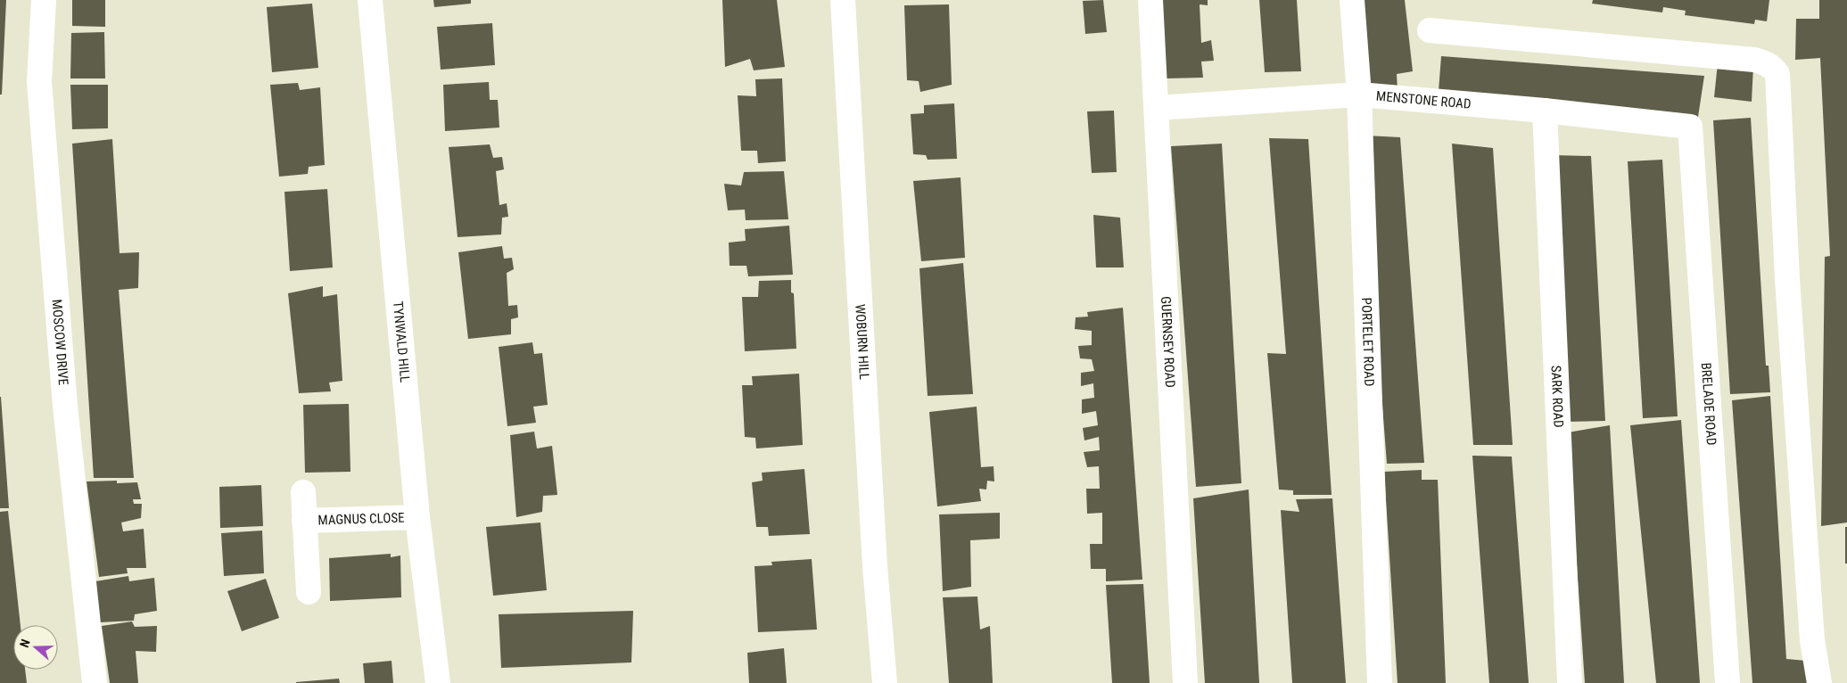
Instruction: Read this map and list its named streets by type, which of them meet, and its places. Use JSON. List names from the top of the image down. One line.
{"streets":{"street":["MENSTONE ROAD","MOSCOW DRIVE","TYNWALD HILL","WOBURN HILL","GUERNSEY ROAD","PORTELET ROAD","SARK ROAD","BRELADE ROAD","MAGNUS CLOSE"]},"crossings":[["MENSTONE ROAD","GUERNSEY ROAD"],["MENSTONE ROAD","PORTELET ROAD"],["MENSTONE ROAD","SARK ROAD"],["MENSTONE ROAD","BRELADE ROAD"],["TYNWALD HILL","MAGNUS CLOSE"]],"north":"left"}
